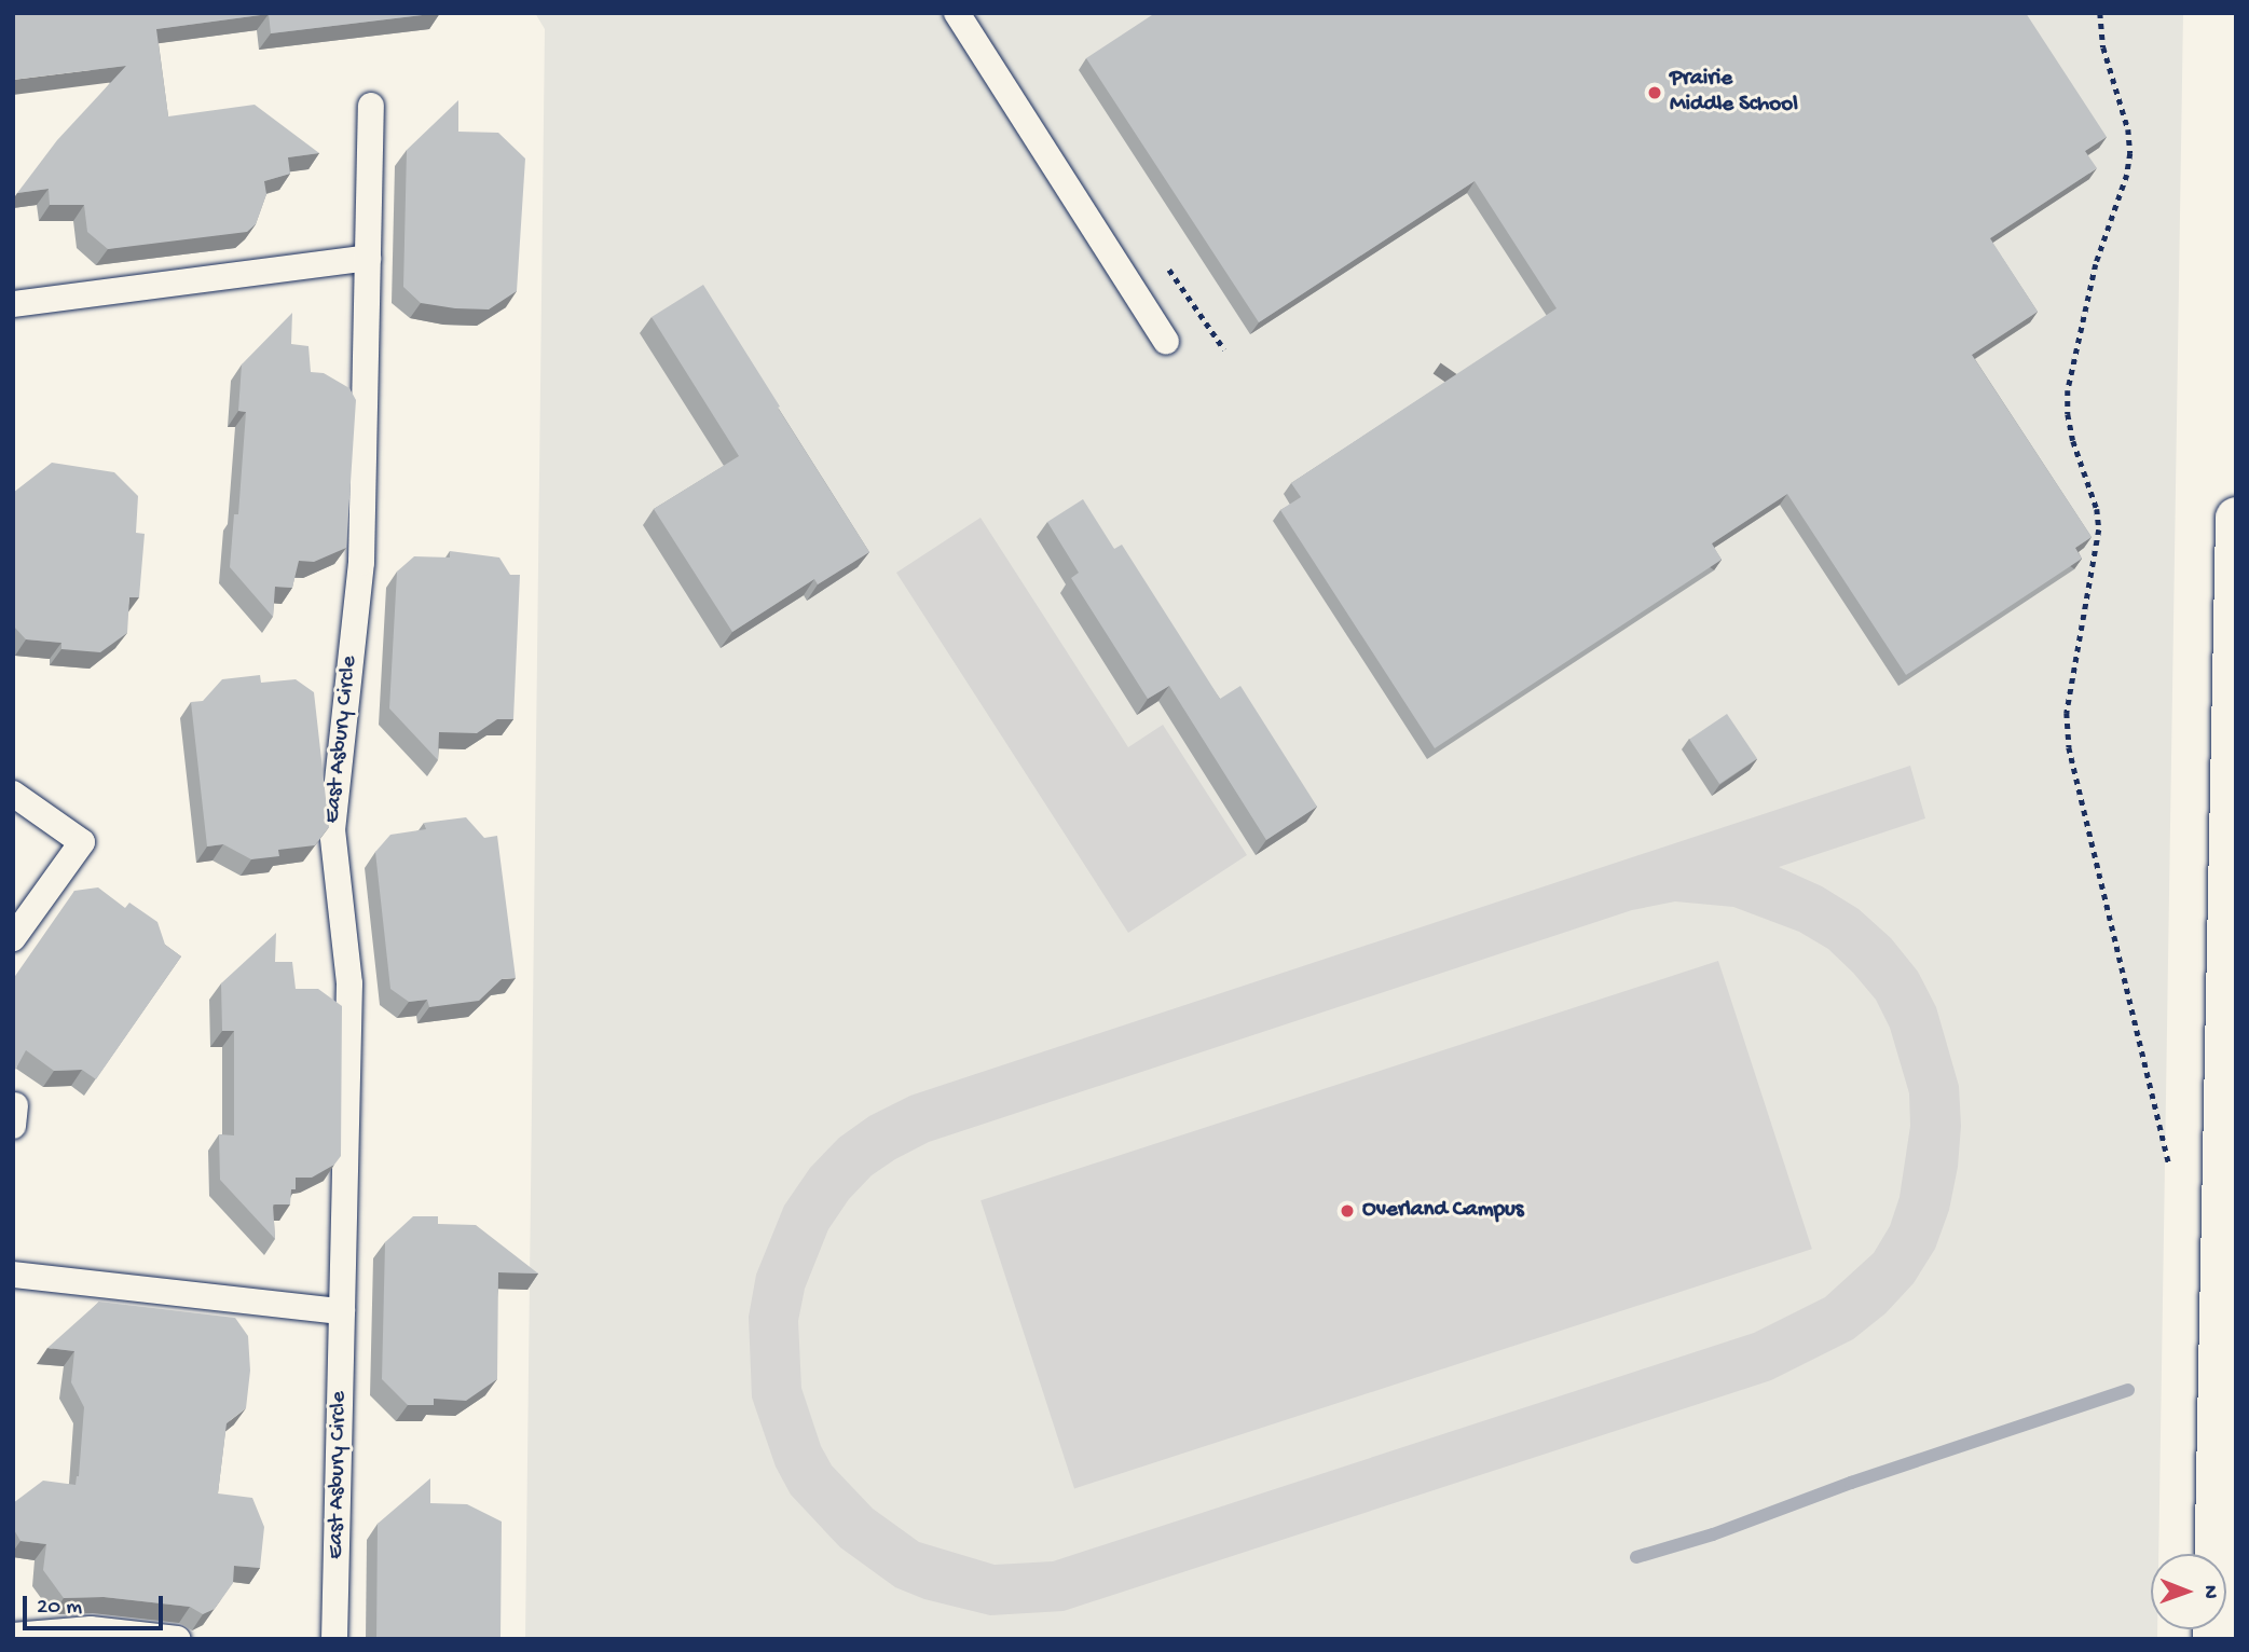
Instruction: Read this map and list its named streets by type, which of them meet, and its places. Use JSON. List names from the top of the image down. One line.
{"streets":{"lane":["East Asbury Circle"]},"places":["Prairie Middle School","Overland Campus"],"scale_bar":"20 m","north":"right"}
